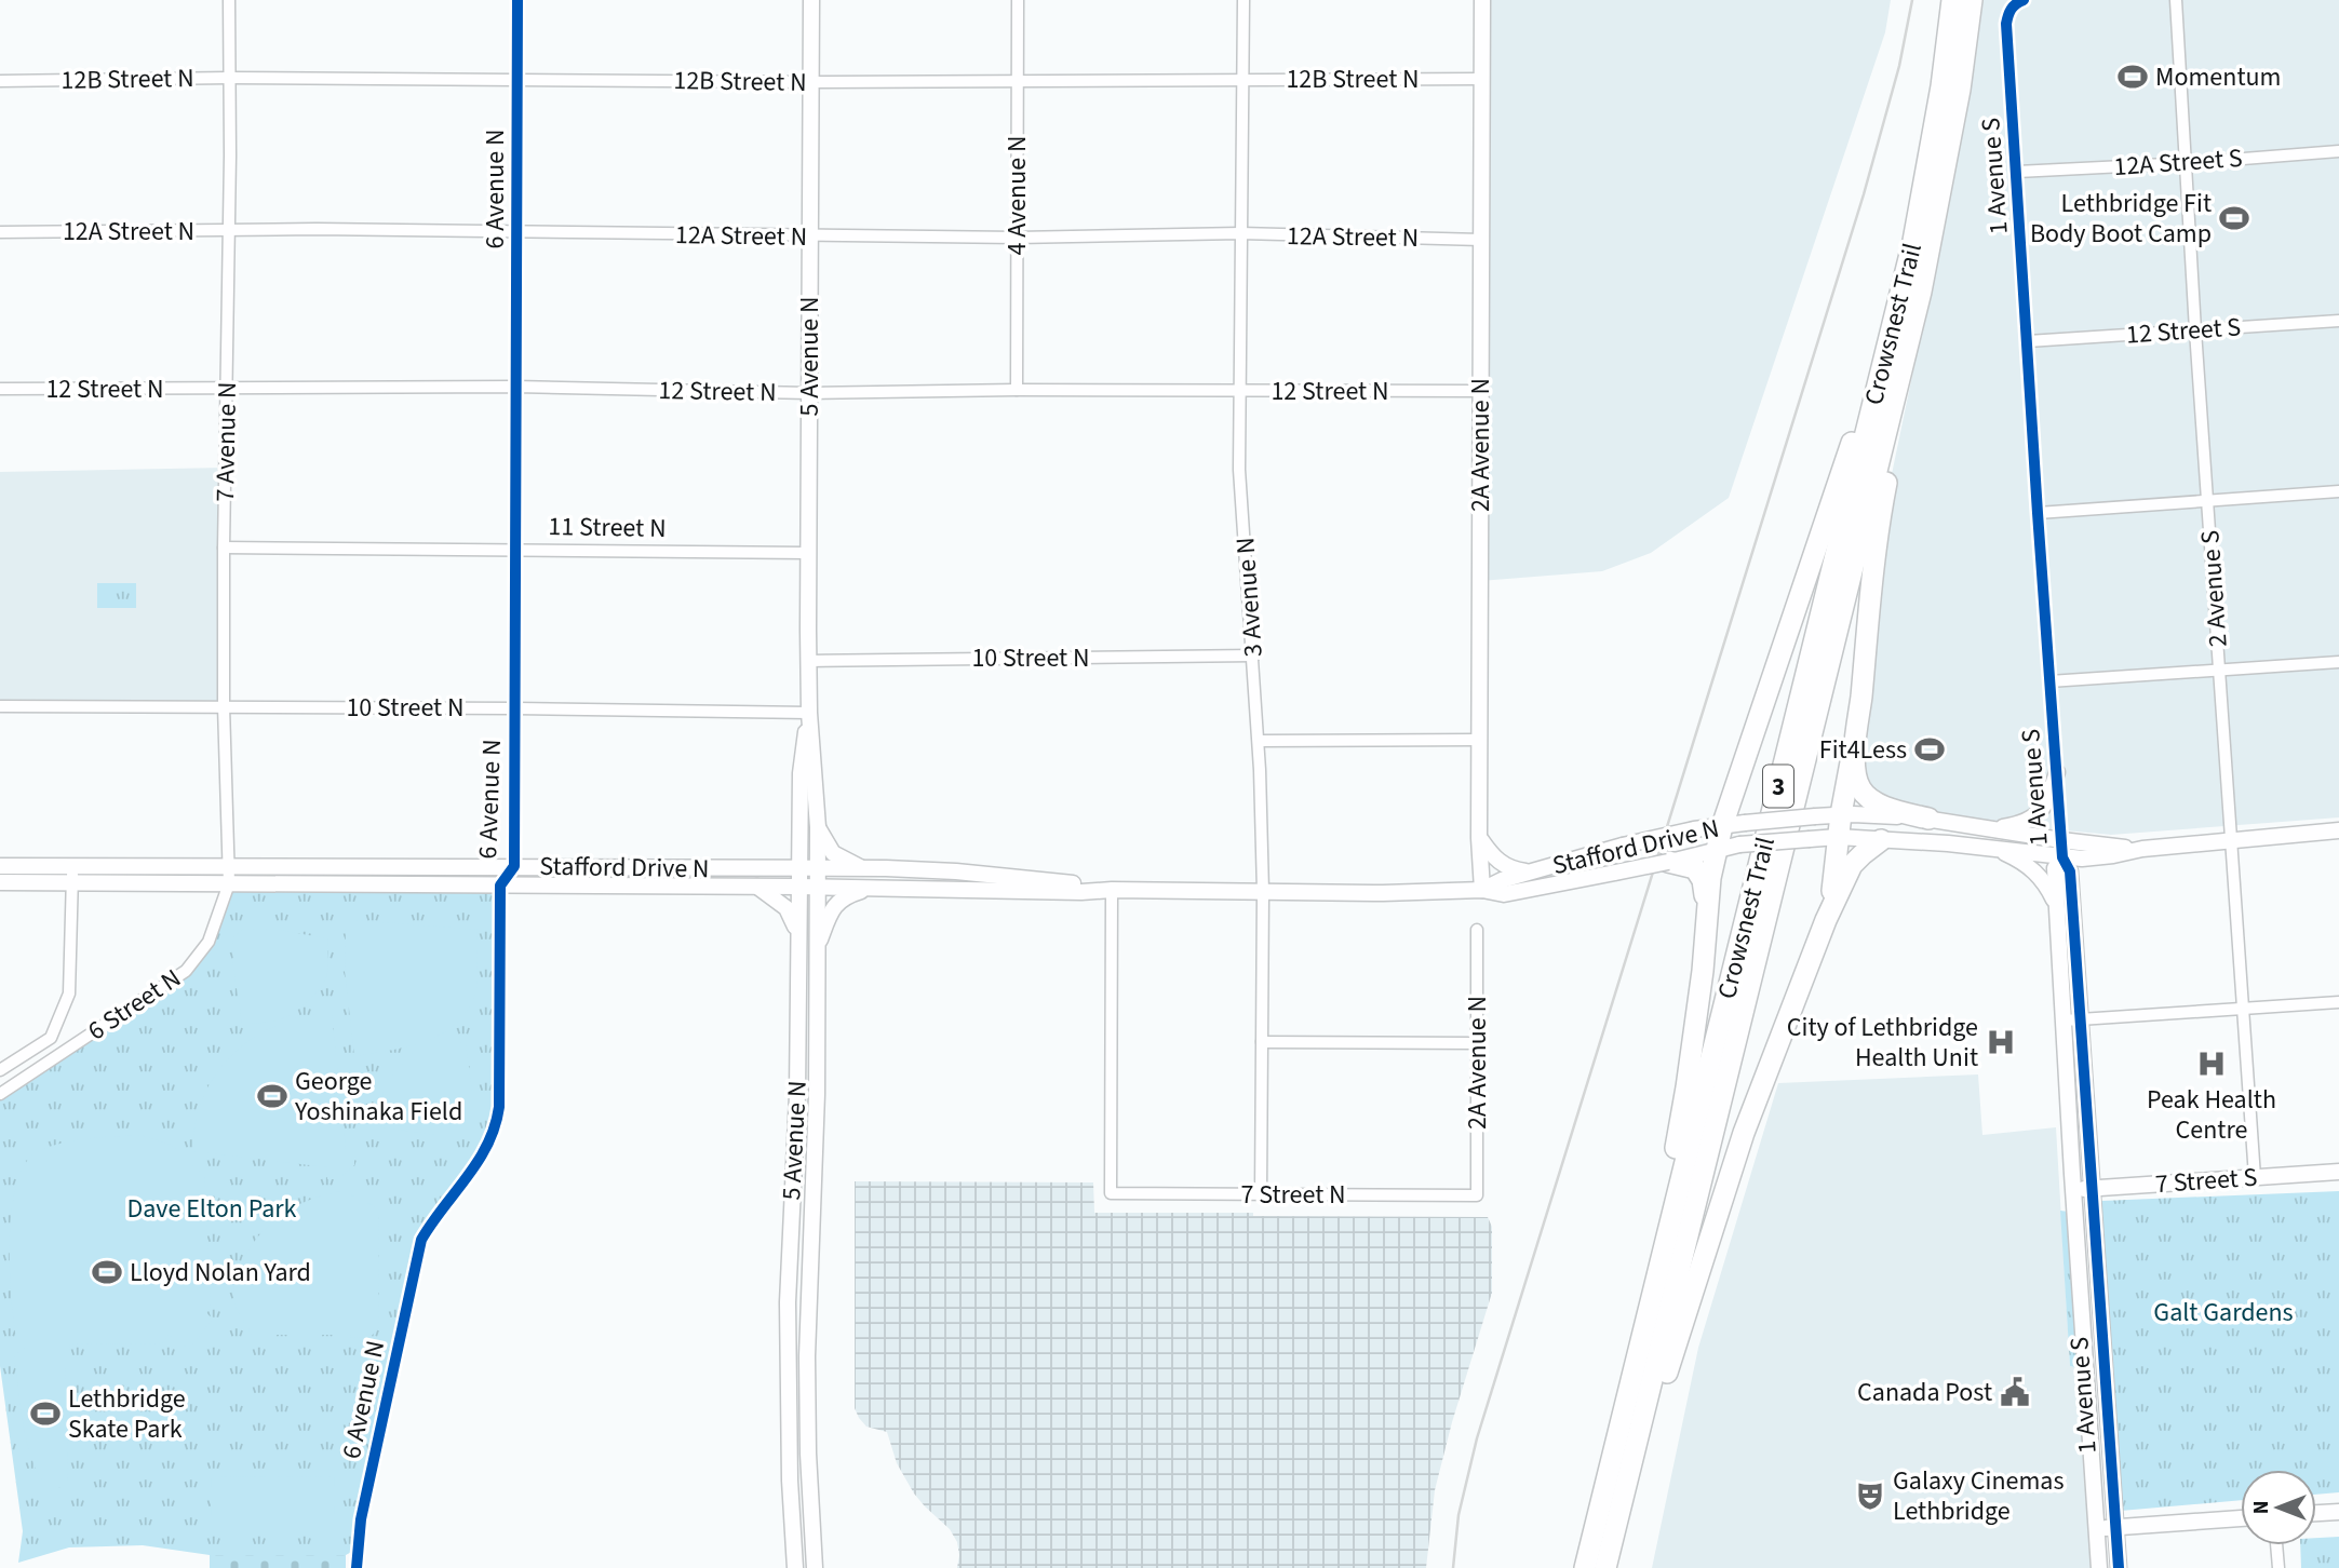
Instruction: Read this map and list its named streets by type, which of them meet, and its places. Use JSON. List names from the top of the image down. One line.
{"streets":{"highway":["Crowsnest Trail","3"],"main road":["1 Avenue S","5 Avenue N","2A Avenue N","Stafford Drive N","7 Street S"],"street":["12B Street N","12A Street S","6 Avenue N","4 Avenue N","12A Street N","12 Street S","12 Street N","7 Avenue N","11 Street N","2 Avenue S","3 Avenue N","10 Street N","6 Street N","7 Street N"]},"crossings":[["12B Street N","6 Avenue N"],["12B Street N","4 Avenue N"],["12B Street N","5 Avenue N"],["12B Street N","7 Avenue N"],["12B Street N","2A Avenue N"],["12B Street N","3 Avenue N"],["12A Street S","1 Avenue S"],["12A Street S","2 Avenue S"],["1 Avenue S","12 Street S"],["1 Avenue S","Stafford Drive N"],["1 Avenue S","7 Street S"],["6 Avenue N","12A Street N"],["6 Avenue N","12 Street N"],["6 Avenue N","11 Street N"],["6 Avenue N","10 Street N"],["6 Avenue N","Stafford Drive N"],["4 Avenue N","12A Street N"],["4 Avenue N","12 Street N"],["12A Street N","5 Avenue N"],["12A Street N","7 Avenue N"],["12A Street N","2A Avenue N"],["12A Street N","3 Avenue N"],["12 Street S","2 Avenue S"],["5 Avenue N","12 Street N"],["5 Avenue N","11 Street N"],["5 Avenue N","10 Street N"],["5 Avenue N","Stafford Drive N"],["12 Street N","7 Avenue N"],["12 Street N","2A Avenue N"],["12 Street N","3 Avenue N"],["7 Avenue N","11 Street N"],["7 Avenue N","10 Street N"],["7 Avenue N","Stafford Drive N"],["7 Avenue N","6 Street N"],["2A Avenue N","Stafford Drive N"],["2A Avenue N","7 Street N"],["2 Avenue S","7 Street S"],["3 Avenue N","10 Street N"],["3 Avenue N","Stafford Drive N"],["3 Avenue N","7 Street N"],["Stafford Drive N","6 Street N"],["Stafford Drive N","7 Street N"]],"parks":["Dave Elton Park","Galt Gardens"],"places":{"sports":["Momentum","Lethbridge Fit Body Boot Camp","Fit4Less","George Yoshinaka Field","Lloyd Nolan Yard","Lethbridge Skate Park"],"hospital":["City of Lethbridge Health Unit","Peak Health Centre"],"public building":["Canada Post"],"theatre":["Galaxy Cinemas Lethbridge"]},"north":"left"}
